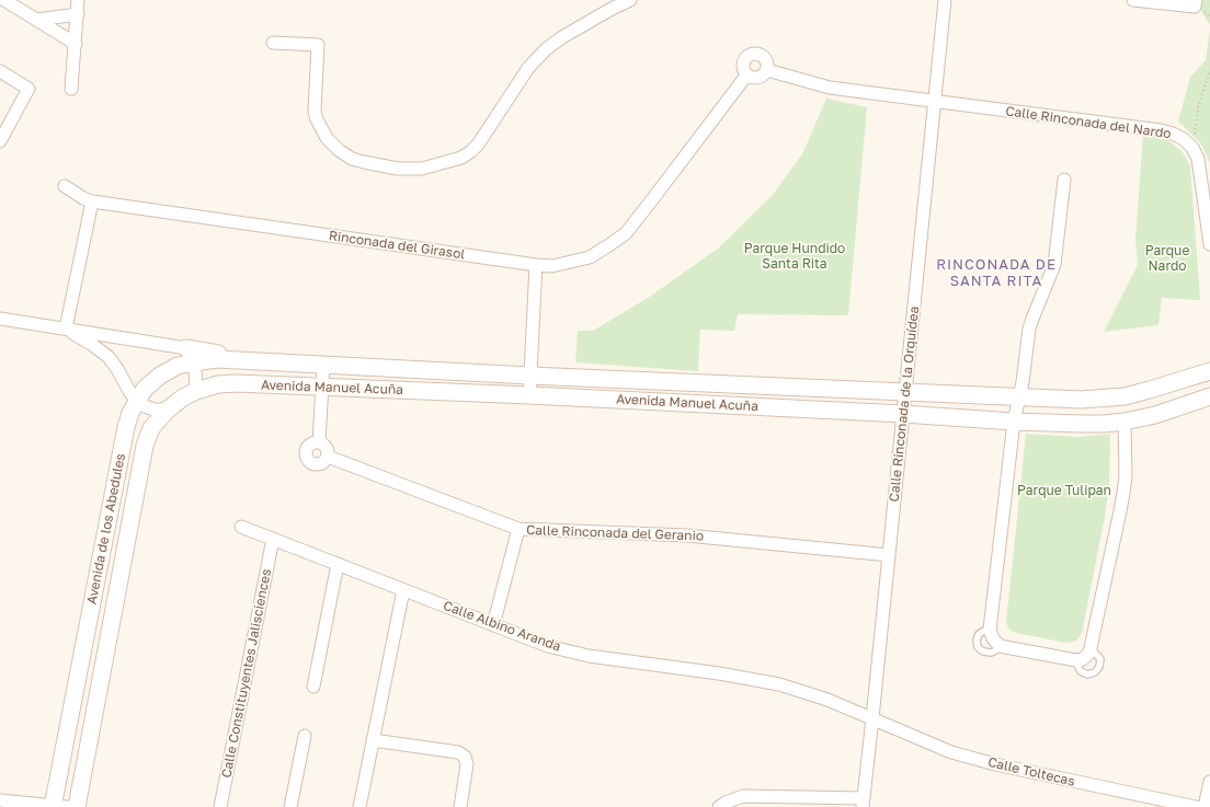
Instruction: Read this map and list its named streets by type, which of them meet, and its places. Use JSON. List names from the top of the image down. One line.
{"streets":{"street":["Calle Rinconada del Nardo","Rinconada del Girasol","Avenida Manuel Acuña","Calle Rinconada de la Orquídea","Avenida de los Abedules","Calle Rinconada del Geranio","Calle Albino Aranda","Calle Constituyentes Jalisciences","Calle Toltecas"]},"crossings":[["Calle Rinconada del Nardo","Rinconada del Girasol"],["Calle Rinconada del Nardo","Calle Rinconada de la Orquídea"],["Avenida Manuel Acuña","Calle Rinconada de la Orquídea"],["Avenida Manuel Acuña","Avenida de los Abedules"],["Calle Rinconada de la Orquídea","Calle Rinconada del Geranio"],["Calle Rinconada de la Orquídea","Calle Albino Aranda"],["Calle Rinconada de la Orquídea","Calle Toltecas"],["Calle Albino Aranda","Calle Constituyentes Jalisciences"],["Calle Albino Aranda","Calle Toltecas"]],"districts":["RINCONADA DE SANTA RITA"],"parks":["Parque Hundido Santa Rita","Parque Nardo","Parque Tulipan"]}
